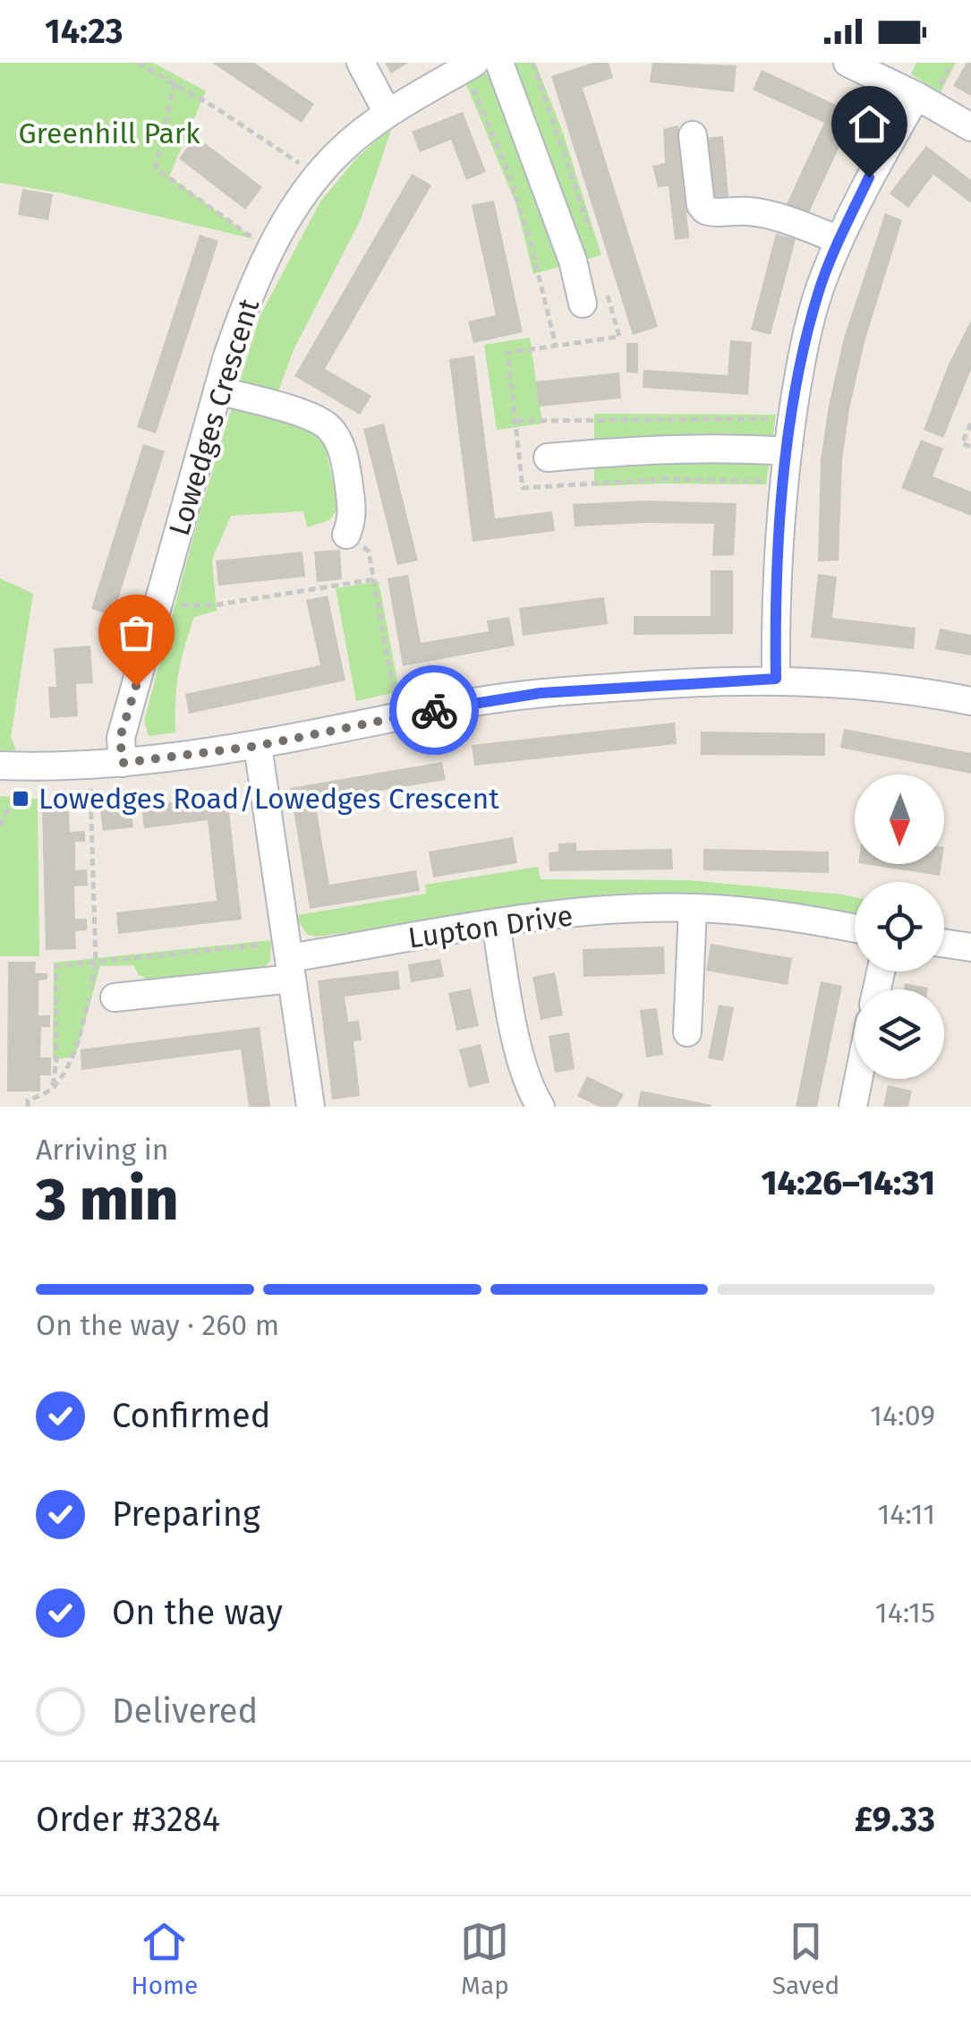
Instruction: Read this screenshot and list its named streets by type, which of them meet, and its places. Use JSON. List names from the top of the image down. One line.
{"streets":{"street":["Lowedges Crescent","Lupton Drive"]},"parks":["Greenhill Park"],"places":{"transit":["Lowedges Road/Lowedges Crescent"]},"north":"bottom","page":{"status":"14:23","heading":["3 min","Arriving in","14:26–14:31"],"panel":["Order #3284","£9.33"],"bar":"On the way · 260 m","list":[["Confirmed","14:09"],["Preparing","14:11"],["On the way","14:15"],"Delivered"],"tabs":["Home","Map","Saved"]}}
